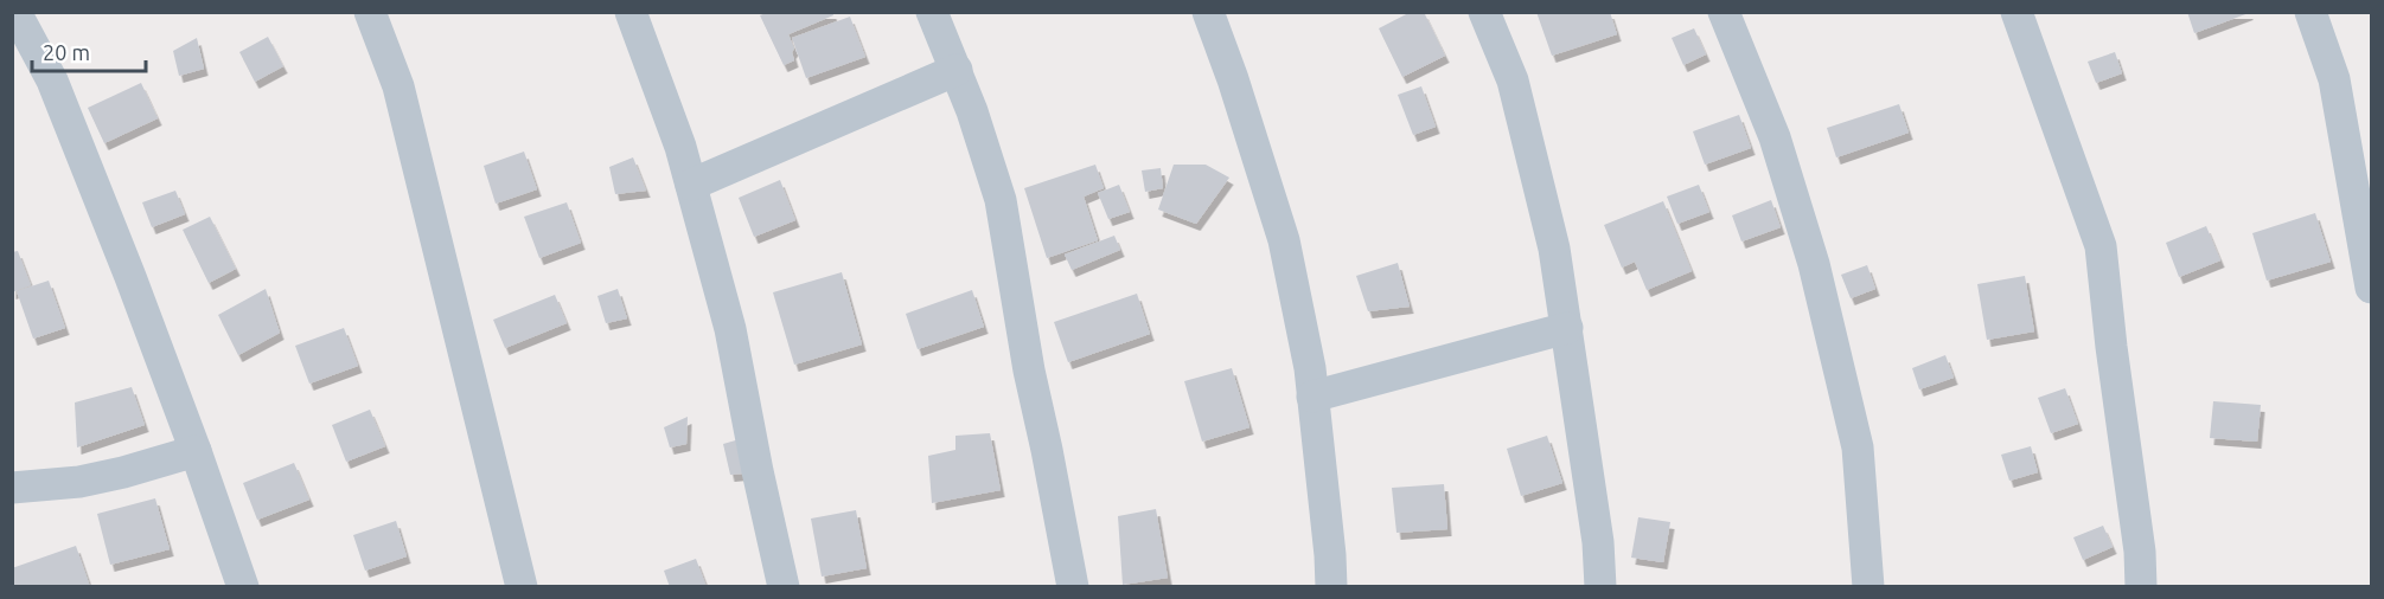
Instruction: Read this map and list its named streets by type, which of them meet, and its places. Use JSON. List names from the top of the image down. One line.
{"scale_bar":"20 m"}
